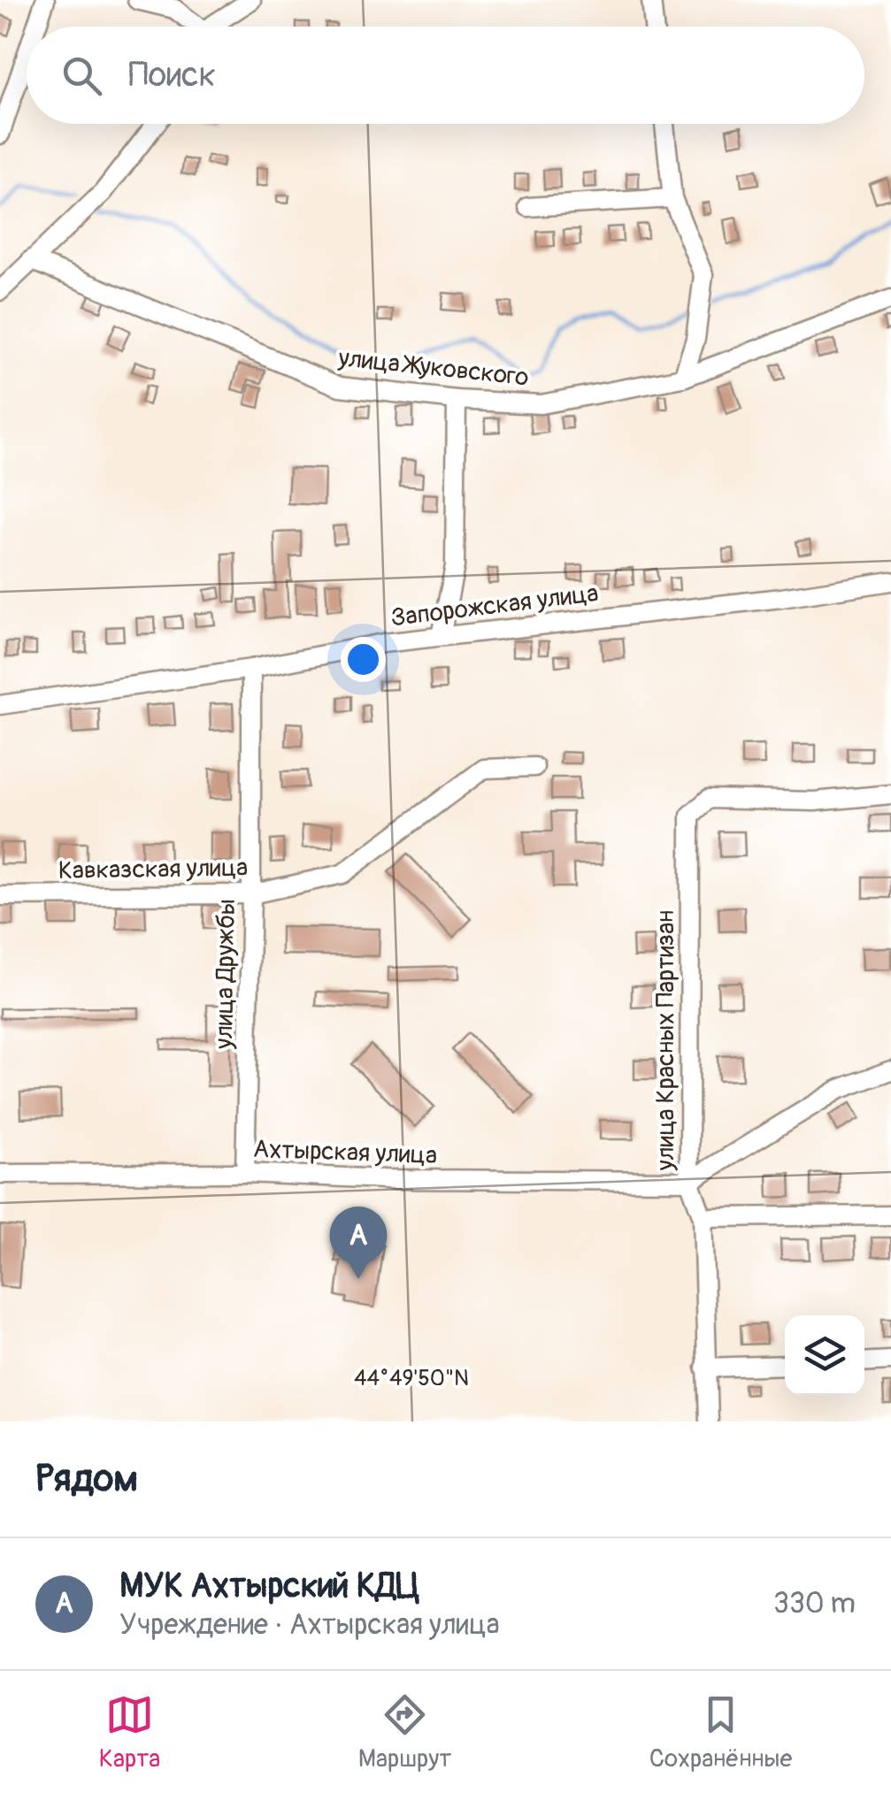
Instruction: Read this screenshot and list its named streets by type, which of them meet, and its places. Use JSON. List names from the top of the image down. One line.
{"streets":{"street":["улица Жуковского","Запорожская улица","Кавказская улица","улица Дружбы","улица Красных Партизан","Ахтырская улица"]},"crossings":[["Запорожская улица","улица Дружбы"],["Кавказская улица","улица Дружбы"],["улица Дружбы","Ахтырская улица"],["улица Красных Партизан","Ахтырская улица"]],"page":{"search":"Поиск","pins":"A","heading":"Рядом","list":[{"mark":"A","name":"МУК Ахтырский КДЦ","note":"Учреждение · Ахтырская улица","value":"330 m"}],"nav":["Карта","Маршрут","Сохранённые"]},"coordinates":["44°49'50\"N"]}
